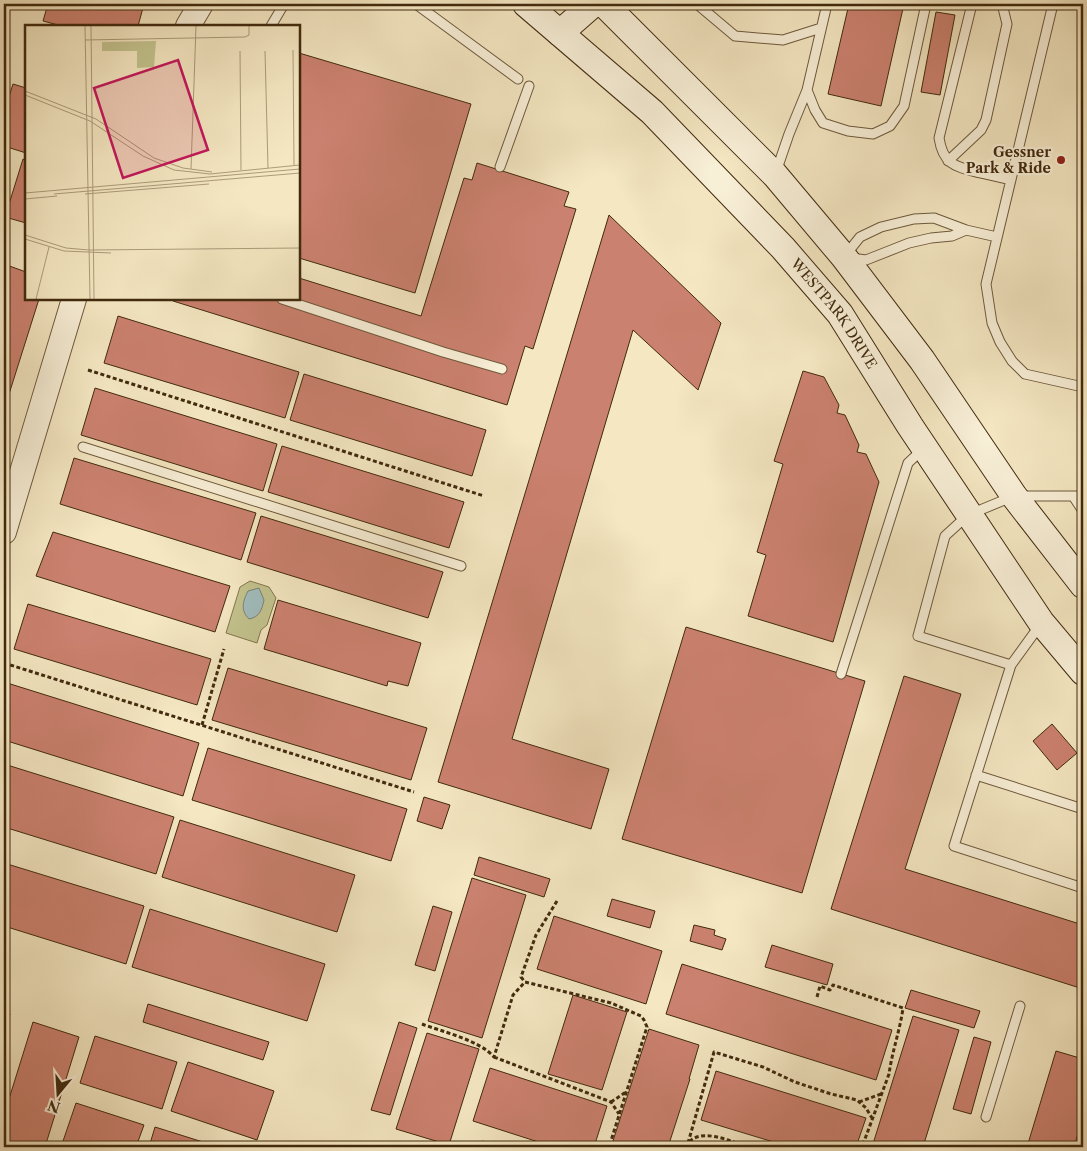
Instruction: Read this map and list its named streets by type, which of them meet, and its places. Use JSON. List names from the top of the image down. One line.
{"streets":{"main road":["WESTPARK DRIVE"]},"places":["Gessner Park & Ride"],"north":"bottom"}
